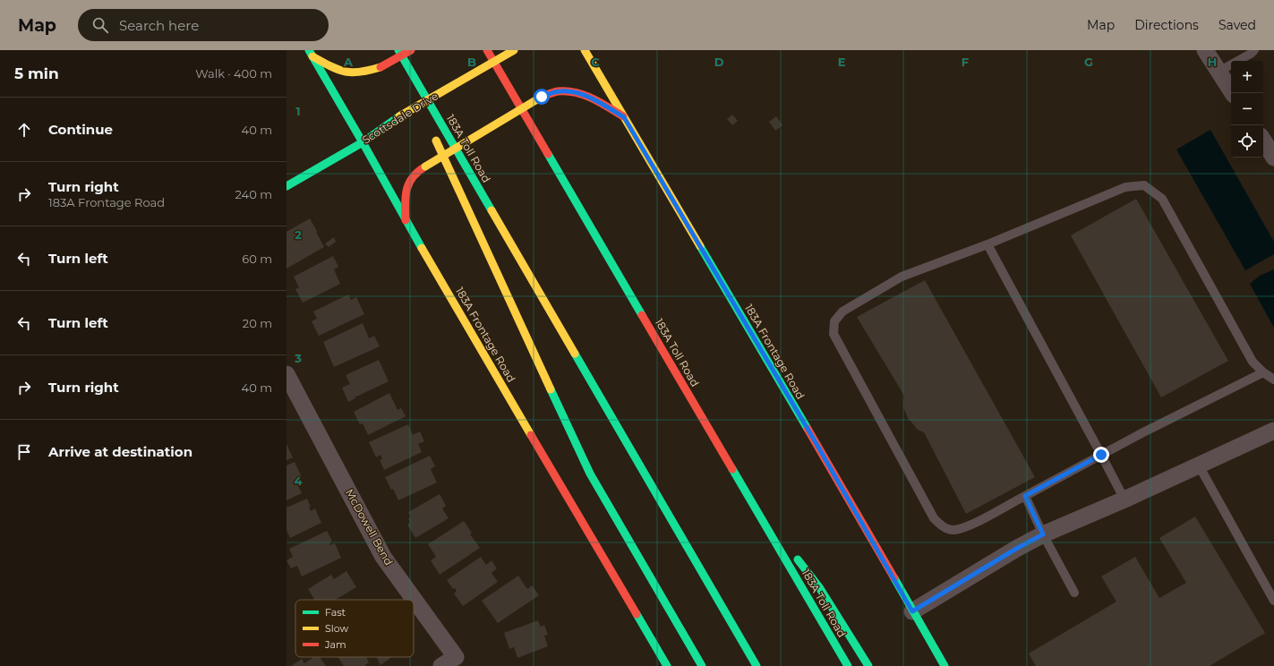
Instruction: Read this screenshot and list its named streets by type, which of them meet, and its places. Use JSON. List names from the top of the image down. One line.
{"streets":{"main road":["Scottsdale Drive","183A Toll Road","183A Frontage Road"],"street":["McDowell Bend"]},"crossings":[["Scottsdale Drive","183A Frontage Road"]],"legend":["Fast","Slow","Jam"],"page":{"header":"Map","search":"Search here","nav":["Map","Directions","Saved"],"heading":["5 min","Walk · 400 m"],"map_buttons":["+","−"],"list":[["Continue","40 m"],["Turn right","183A Frontage Road","240 m"],["Turn left","60 m"],["Turn left","20 m"],["Turn right","40 m"],"Arrive at destination"]},"grid":{"columns":["A","B","C","D","E","F","G","H"],"rows":["1","2","3","4"]}}
